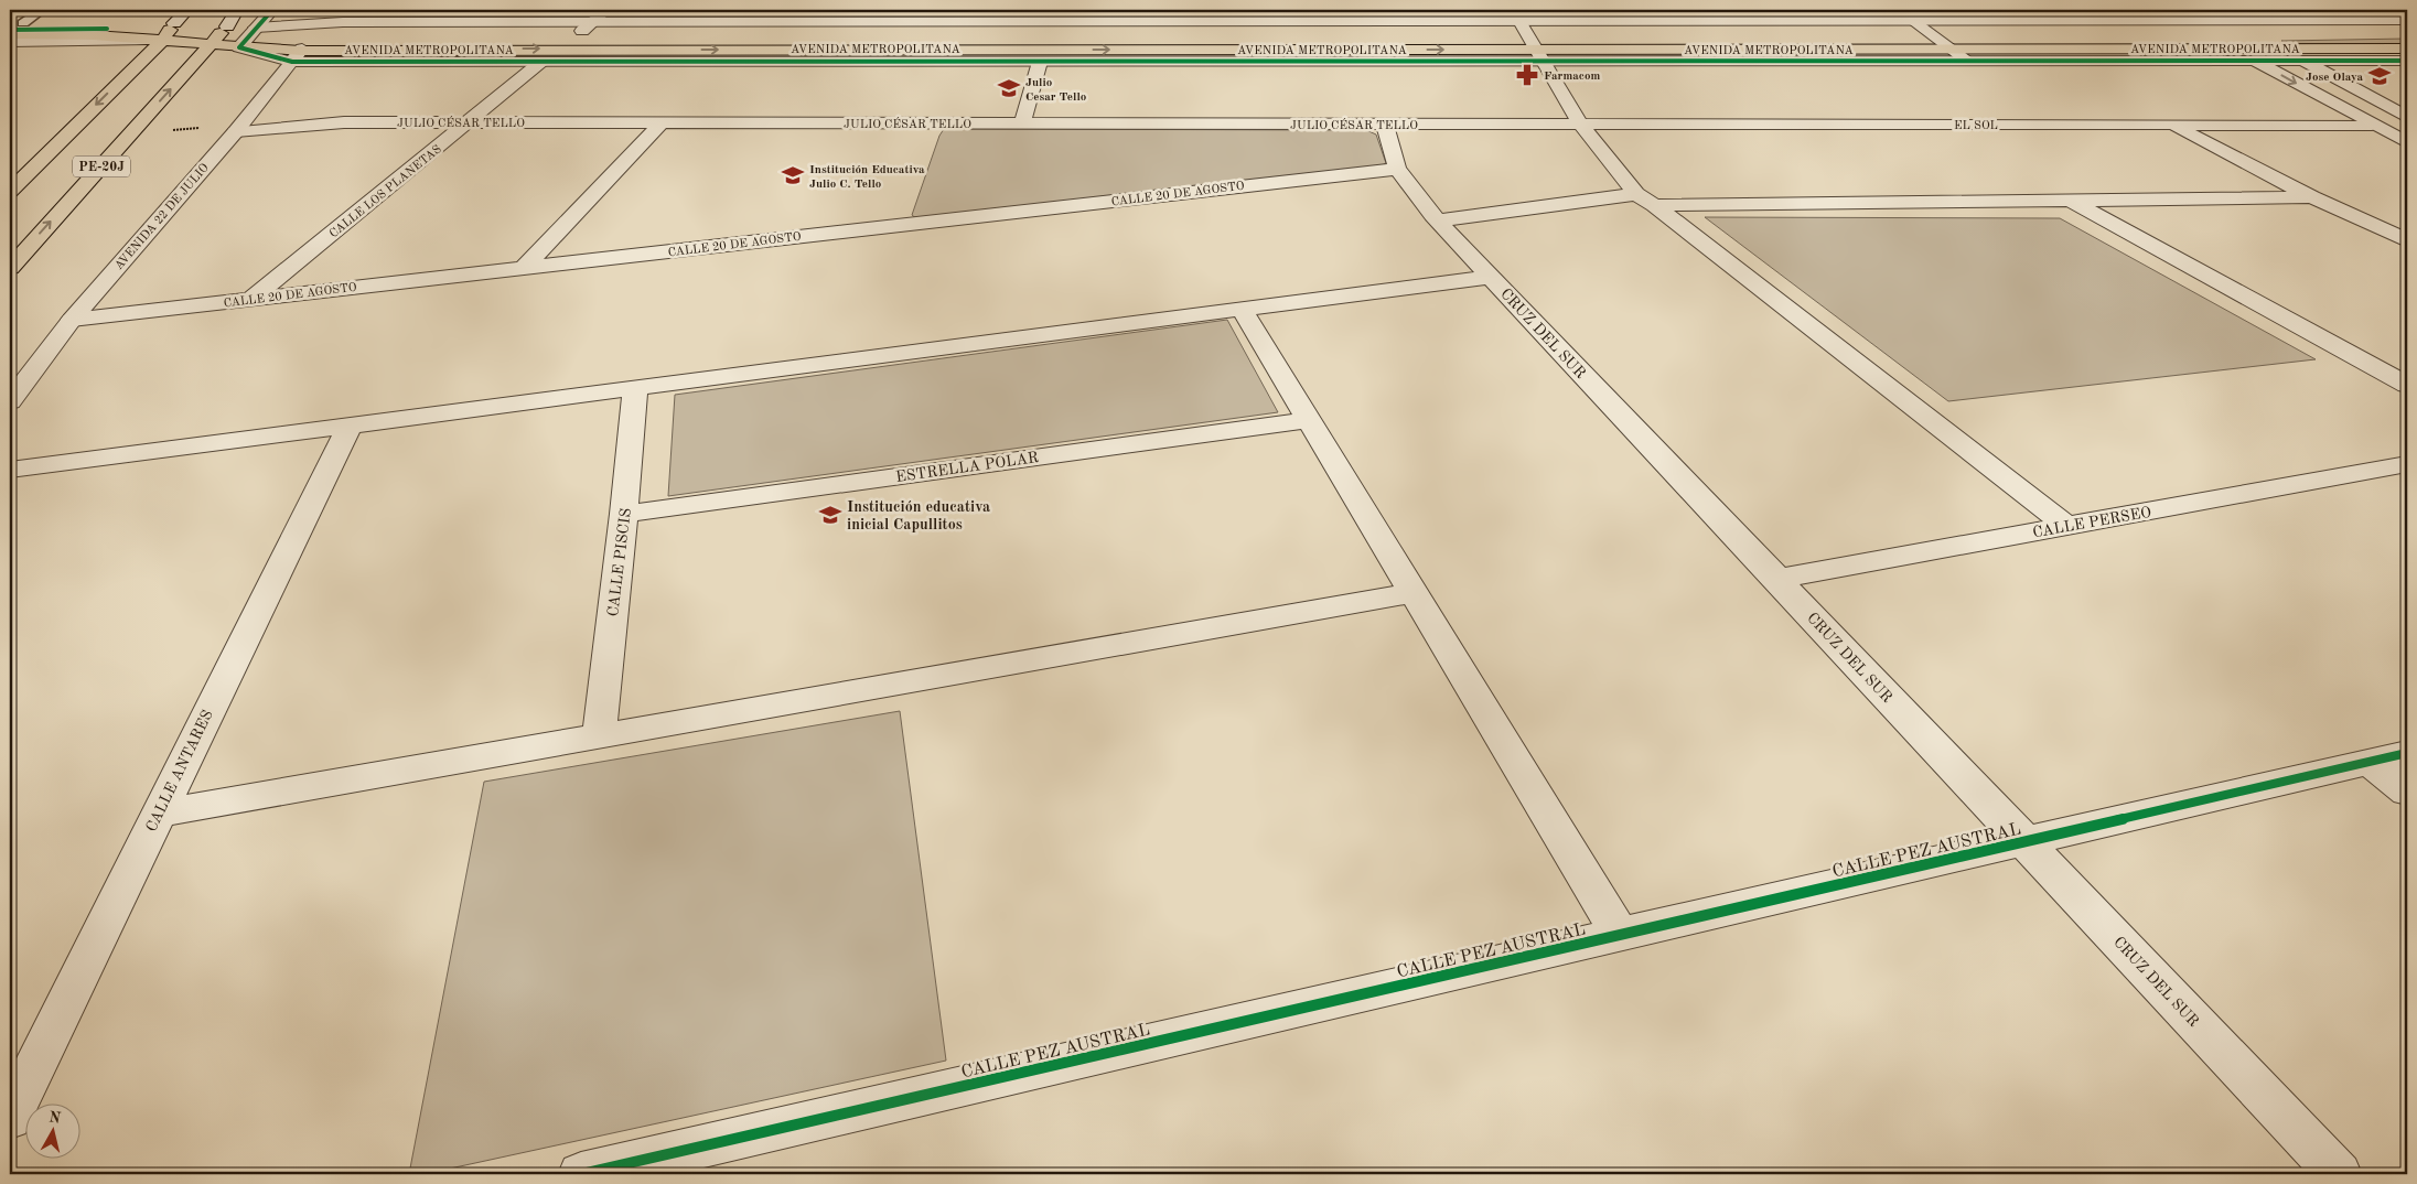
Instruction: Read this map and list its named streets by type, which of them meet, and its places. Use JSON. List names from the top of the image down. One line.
{"streets":{"main road":["AVENIDA METROPOLITANA","PE-20J"],"street":["JULIO CÉSAR TELLO","EL SOL","CALLE LOS PLANETAS","CALLE 20 DE AGOSTO","AVENIDA 22 DE JULIO","CRUZ DEL SUR","ESTRELLA POLAR","CALLE PERSEO","CALLE PISCIS","CALLE ANTARES","CALLE PEZ AUSTRAL"]},"crossings":[["AVENIDA METROPOLITANA","PE-20J"],["AVENIDA METROPOLITANA","CALLE LOS PLANETAS"],["AVENIDA METROPOLITANA","AVENIDA 22 DE JULIO"],["JULIO CÉSAR TELLO","EL SOL"],["JULIO CÉSAR TELLO","CALLE LOS PLANETAS"],["JULIO CÉSAR TELLO","AVENIDA 22 DE JULIO"],["JULIO CÉSAR TELLO","CRUZ DEL SUR"],["CALLE LOS PLANETAS","CALLE 20 DE AGOSTO"],["CALLE 20 DE AGOSTO","AVENIDA 22 DE JULIO"],["CALLE 20 DE AGOSTO","CRUZ DEL SUR"],["CRUZ DEL SUR","CALLE PERSEO"],["CRUZ DEL SUR","CALLE PEZ AUSTRAL"],["ESTRELLA POLAR","CALLE PISCIS"]],"places":{"pharmacy":["Farmacom"],"school or university":["Jose Olaya","Julio Cesar Tello","Institución Educativa Julio C. Tello","Institución educativa inicial Capullitos"]},"north":"top"}
